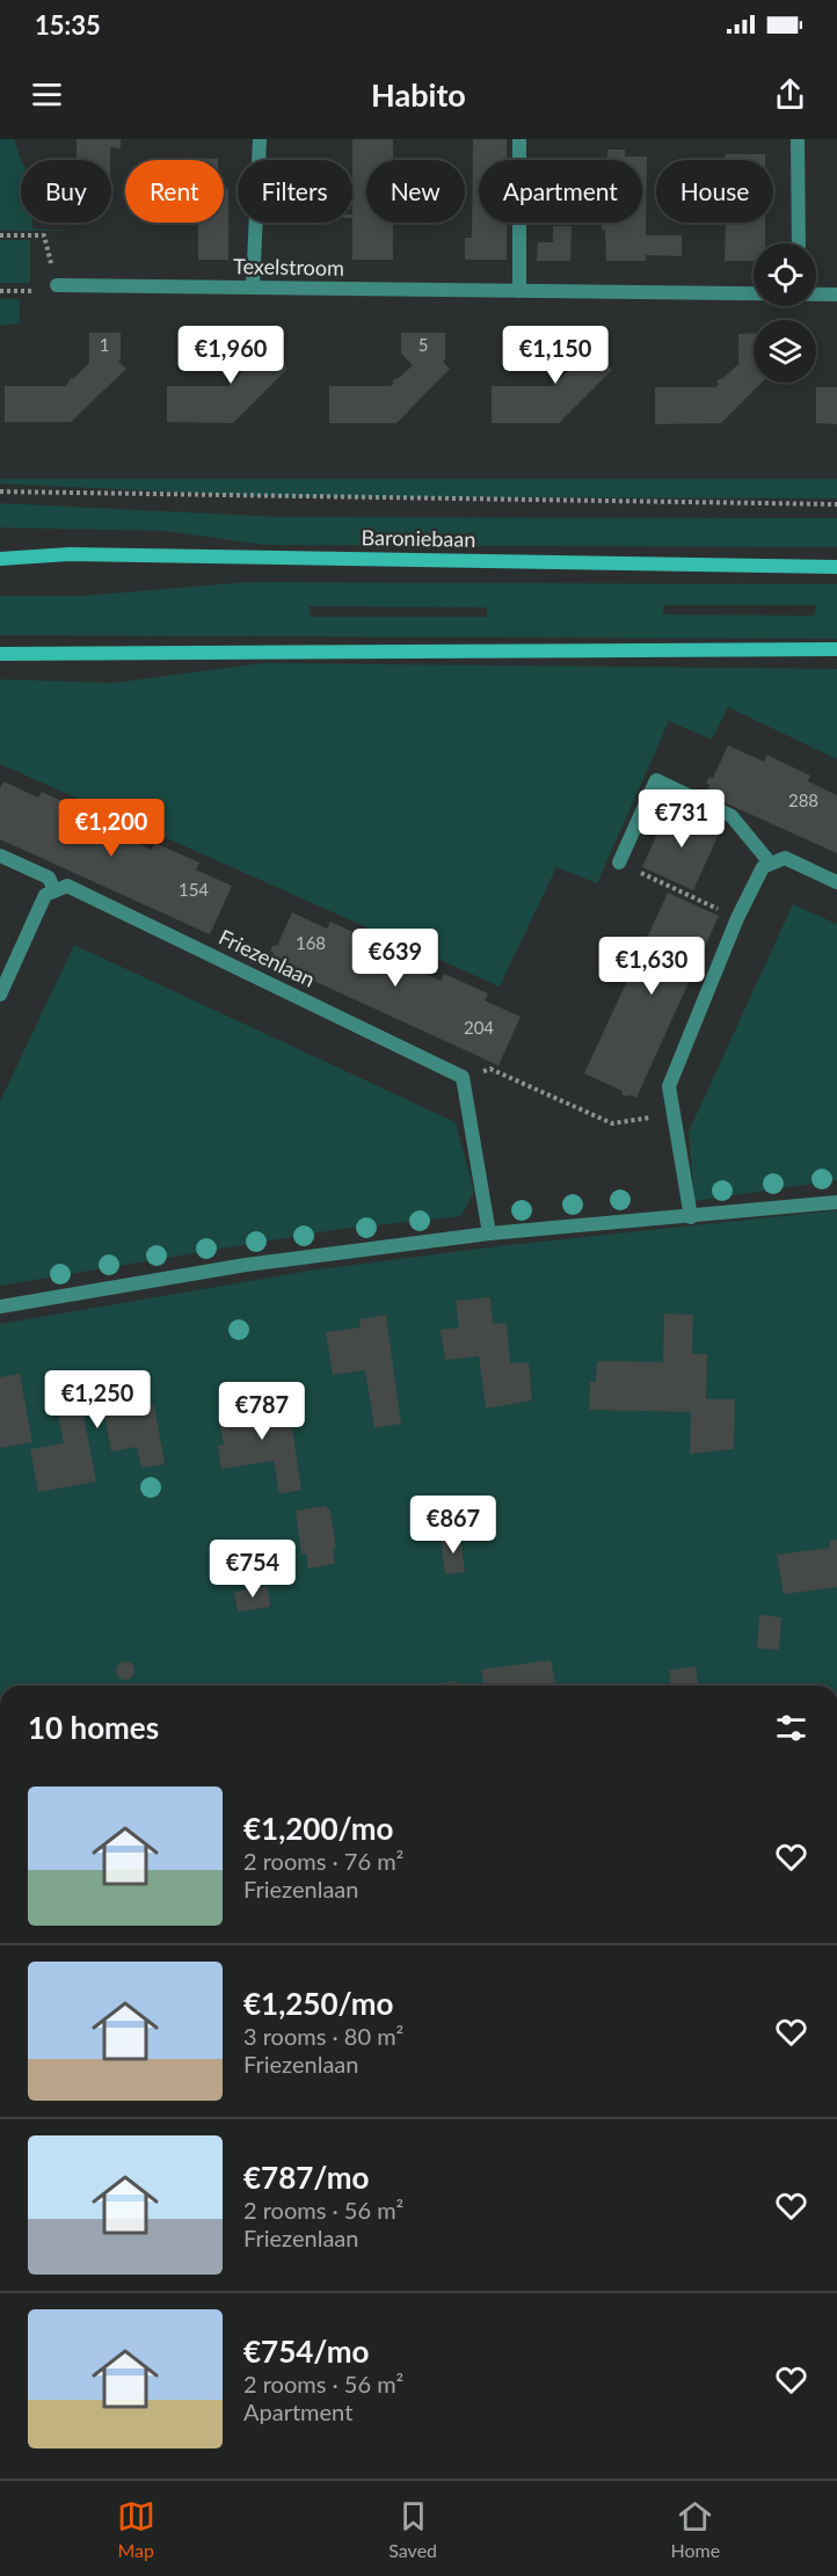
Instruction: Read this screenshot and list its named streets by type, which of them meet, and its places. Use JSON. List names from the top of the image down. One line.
{"streets":{"main road":["Baroniebaan"],"street":["Texelstroom","Friezenlaan"]},"house_numbers":["1","5","288","154","168","204"],"page":{"status":"15:35","header":"Habito","chip":["Buy","Rent","Filters","New","Apartment","House"],"price":["€1,960","€1,150","€731","€1,200","€639","€1,630","€1,250","€787","€867","€754"],"heading":"10 homes","list":[{"name":"€1,200/mo","note":"2 rooms · 76 m² · Friezenlaan"},{"name":"€1,250/mo","note":"3 rooms · 80 m² · Friezenlaan"},{"name":"€787/mo","note":"2 rooms · 56 m² · Friezenlaan"},{"name":"€754/mo","note":"2 rooms · 56 m² · Apartment"}],"tabs":["Map","Saved","Home"]}}
